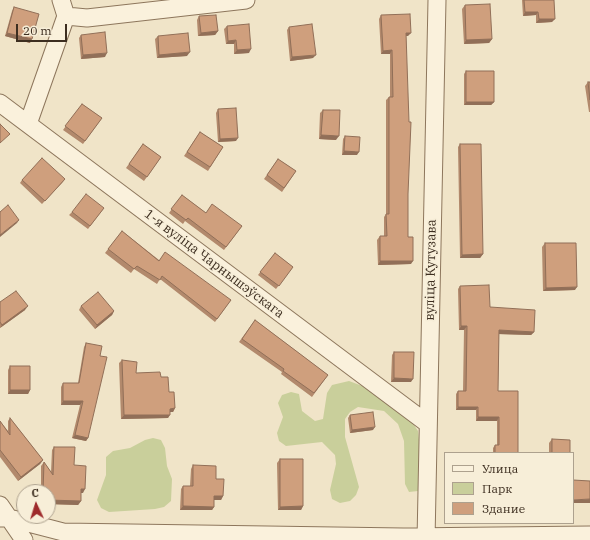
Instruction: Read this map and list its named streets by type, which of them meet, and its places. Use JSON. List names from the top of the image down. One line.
{"streets":{"street":["1-я вуліца Чарнышэўскага","вуліца Кутузава"]},"crossings":[["1-я вуліца Чарнышэўскага","вуліца Кутузава"]],"legend":["Улица","Парк","Здание"],"scale_bar":"20 m","north":"top"}
